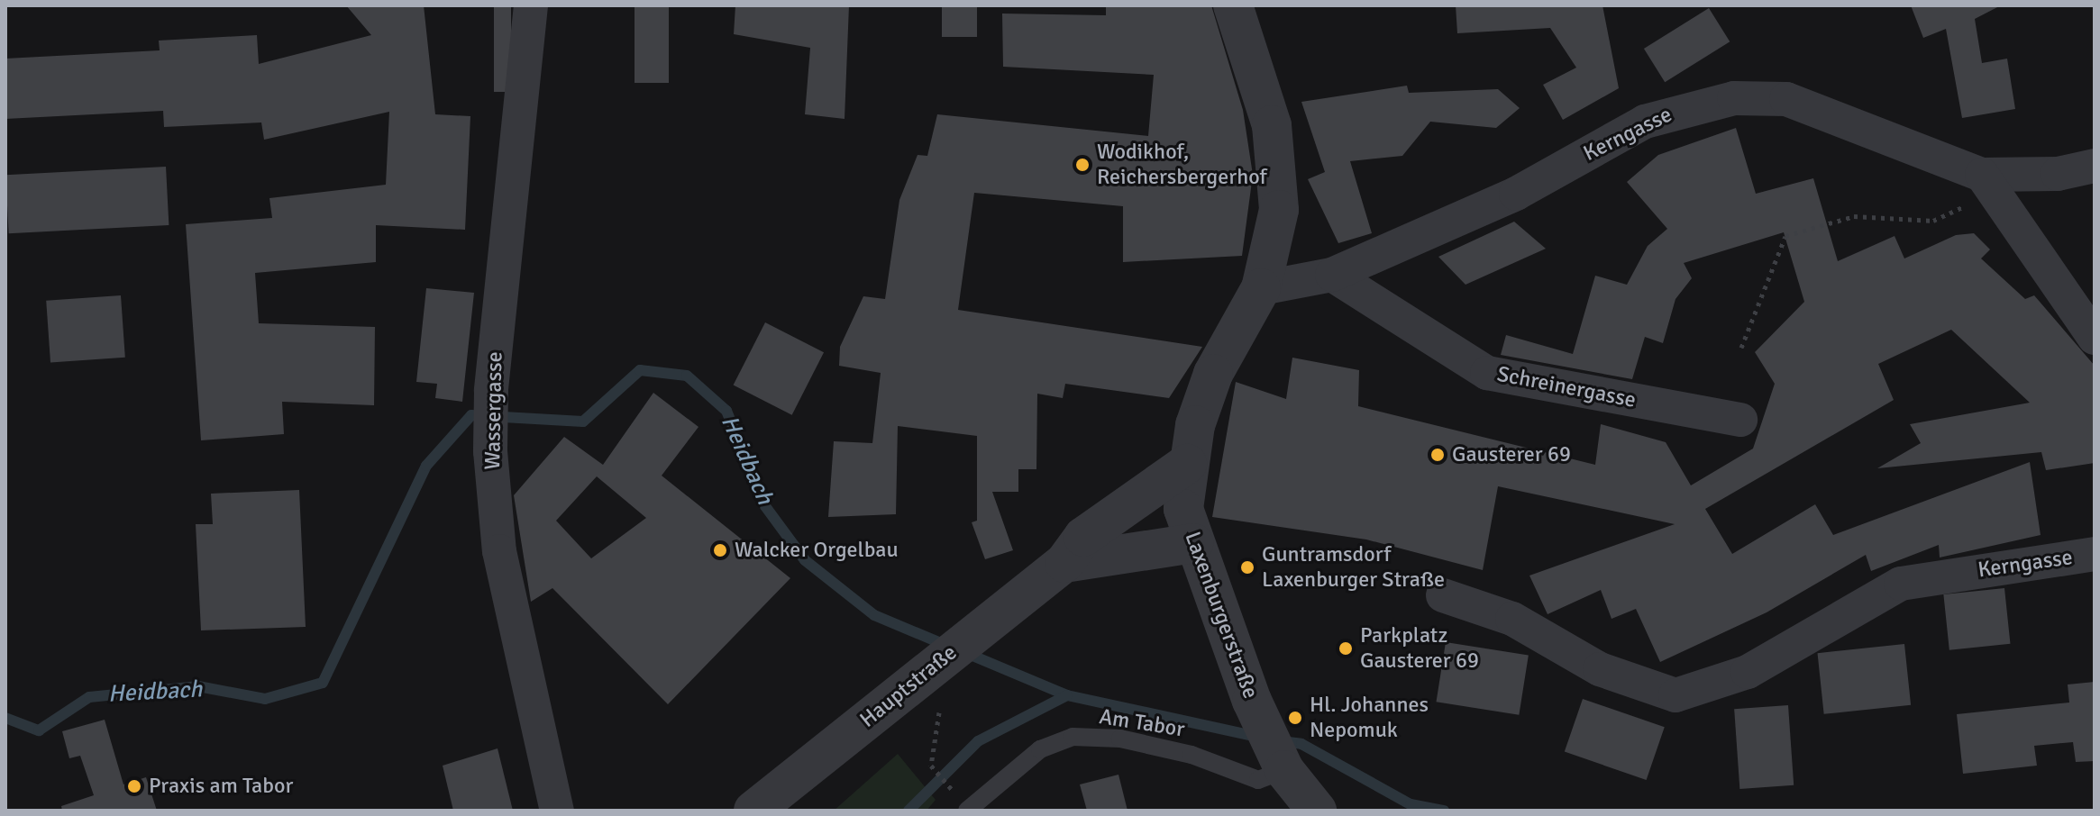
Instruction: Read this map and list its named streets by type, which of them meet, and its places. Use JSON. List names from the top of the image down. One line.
{"streets":{"street":["Kerngasse","Schreinergasse","Wassergasse","Laxenburgerstraße","Hauptstraße"],"lane":["Am Tabor"]},"crossings":[["Kerngasse","Schreinergasse"],["Kerngasse","Laxenburgerstraße"],["Laxenburgerstraße","Hauptstraße"],["Laxenburgerstraße","Am Tabor"]],"water":["Heidbach"],"places":["Wodikhof, Reichersbergerhof","Gausterer 69","Walcker Orgelbau","Guntramsdorf Laxenburger Straße","Parkplatz Gausterer 69","Hl. Johannes Nepomuk","Praxis am Tabor"]}
